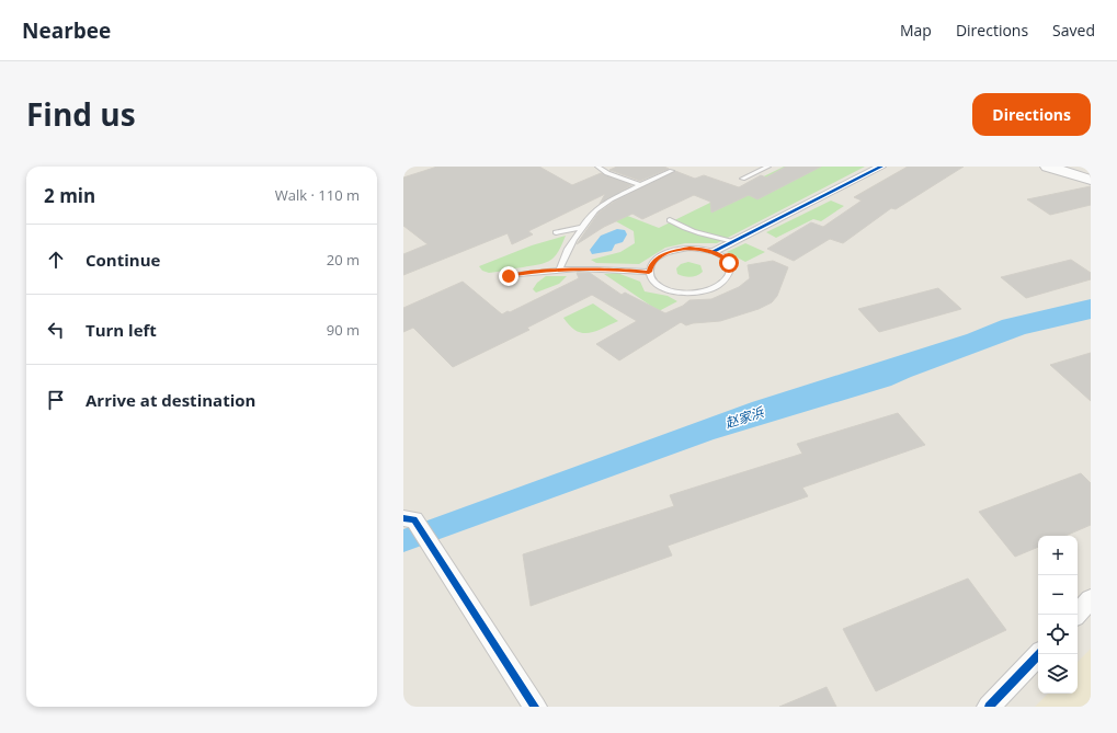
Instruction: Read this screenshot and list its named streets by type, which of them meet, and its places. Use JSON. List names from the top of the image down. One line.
{"water":["赵家浜"],"page":{"header":"Nearbee","nav":["Map","Directions","Saved"],"title":"Find us","buttons":"Directions","heading":["2 min","Walk · 110 m"],"list":[["Continue","20 m"],["Turn left","90 m"],"Arrive at destination"],"map_buttons":["+","−"]}}
